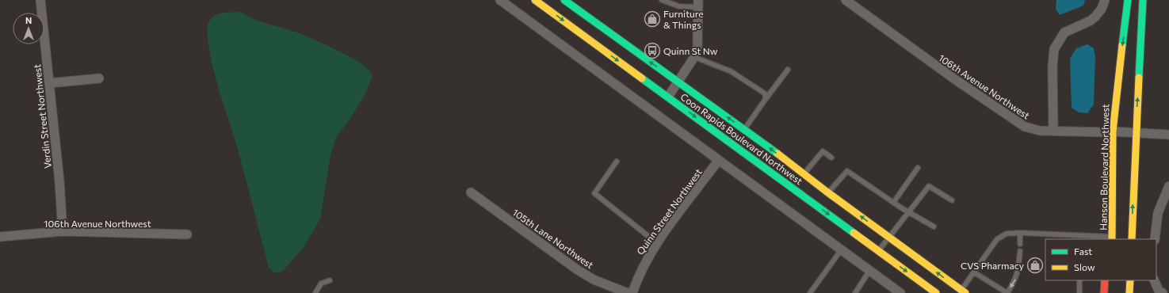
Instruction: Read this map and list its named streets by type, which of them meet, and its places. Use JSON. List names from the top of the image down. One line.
{"streets":{"main road":["Coon Rapids Boulevard Northwest","Hanson Boulevard Northwest"],"street":["106th Avenue Northwest","Verdin Street Northwest","Quinn Street Northwest","105th Lane Northwest"]},"crossings":[["106th Avenue Northwest","Verdin Street Northwest"],["106th Avenue Northwest","Hanson Boulevard Northwest"]],"places":{"shop":["Furniture & Things","CVS Pharmacy"],"bus stop":["Quinn St Nw"]},"legend":["Fast","Slow"],"north":"top"}
